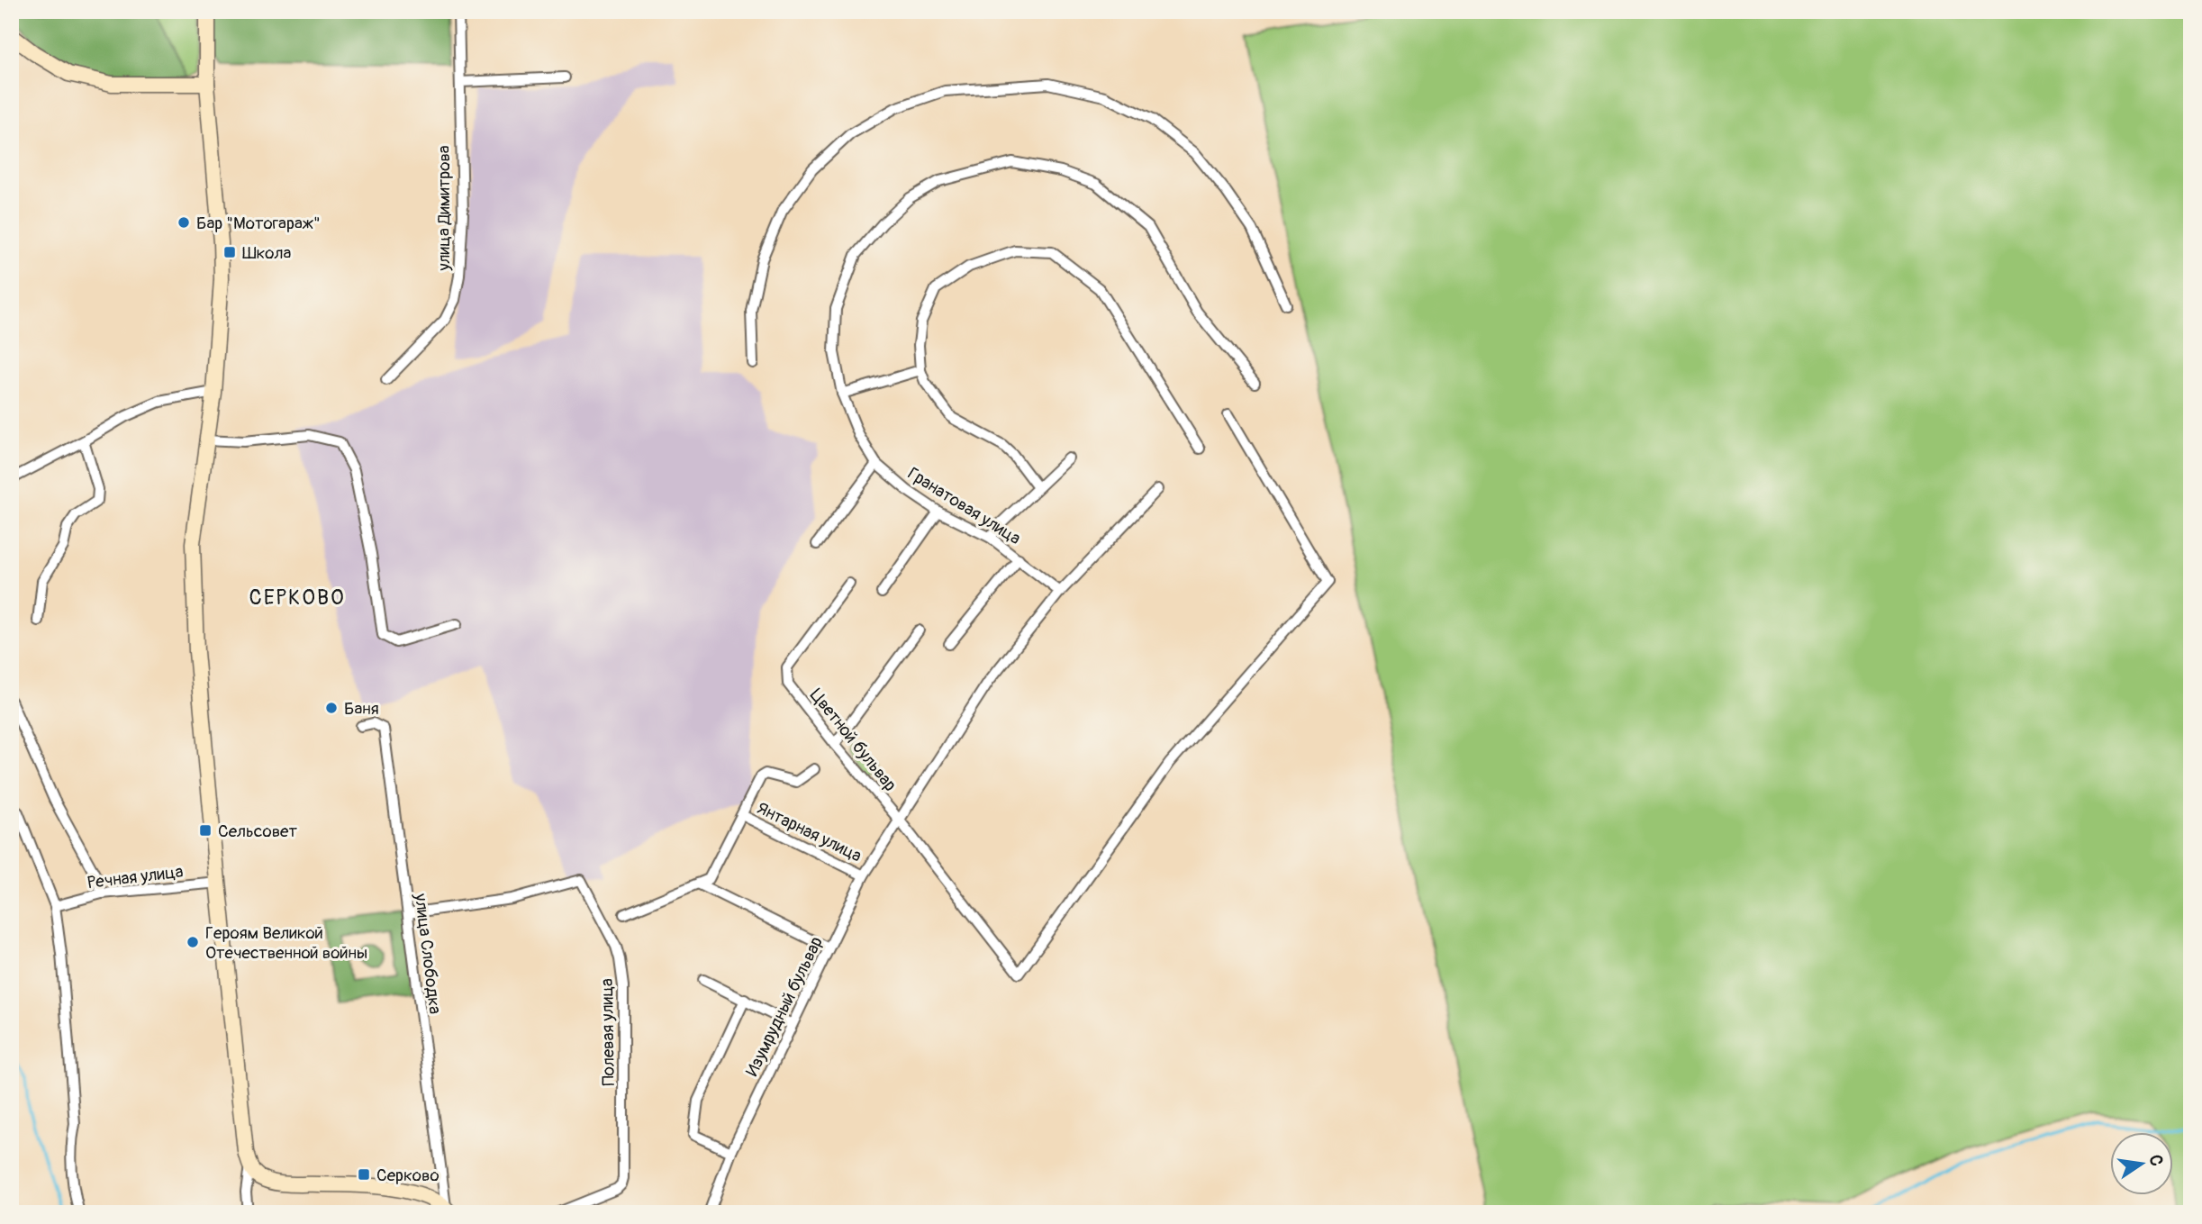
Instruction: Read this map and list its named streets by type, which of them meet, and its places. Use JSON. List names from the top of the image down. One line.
{"streets":{"street":["улица Димитрова","Гранатовая улица","Цветной бульвар","Янтарная улица","Речная улица","улица Слободка","Изумрудный бульвар","Полевая улица"]},"crossings":[["Гранатовая улица","Изумрудный бульвар"],["Цветной бульвар","Изумрудный бульвар"],["Янтарная улица","Изумрудный бульвар"],["улица Слободка","Полевая улица"]],"districts":["СЕРКОВО"],"places":{"other":["Бар \"Мотогараж\"","Баня","Героям Великой Отечественной войны"],"transit":["Школа","Сельсовет","Серково"]},"north":"right"}
